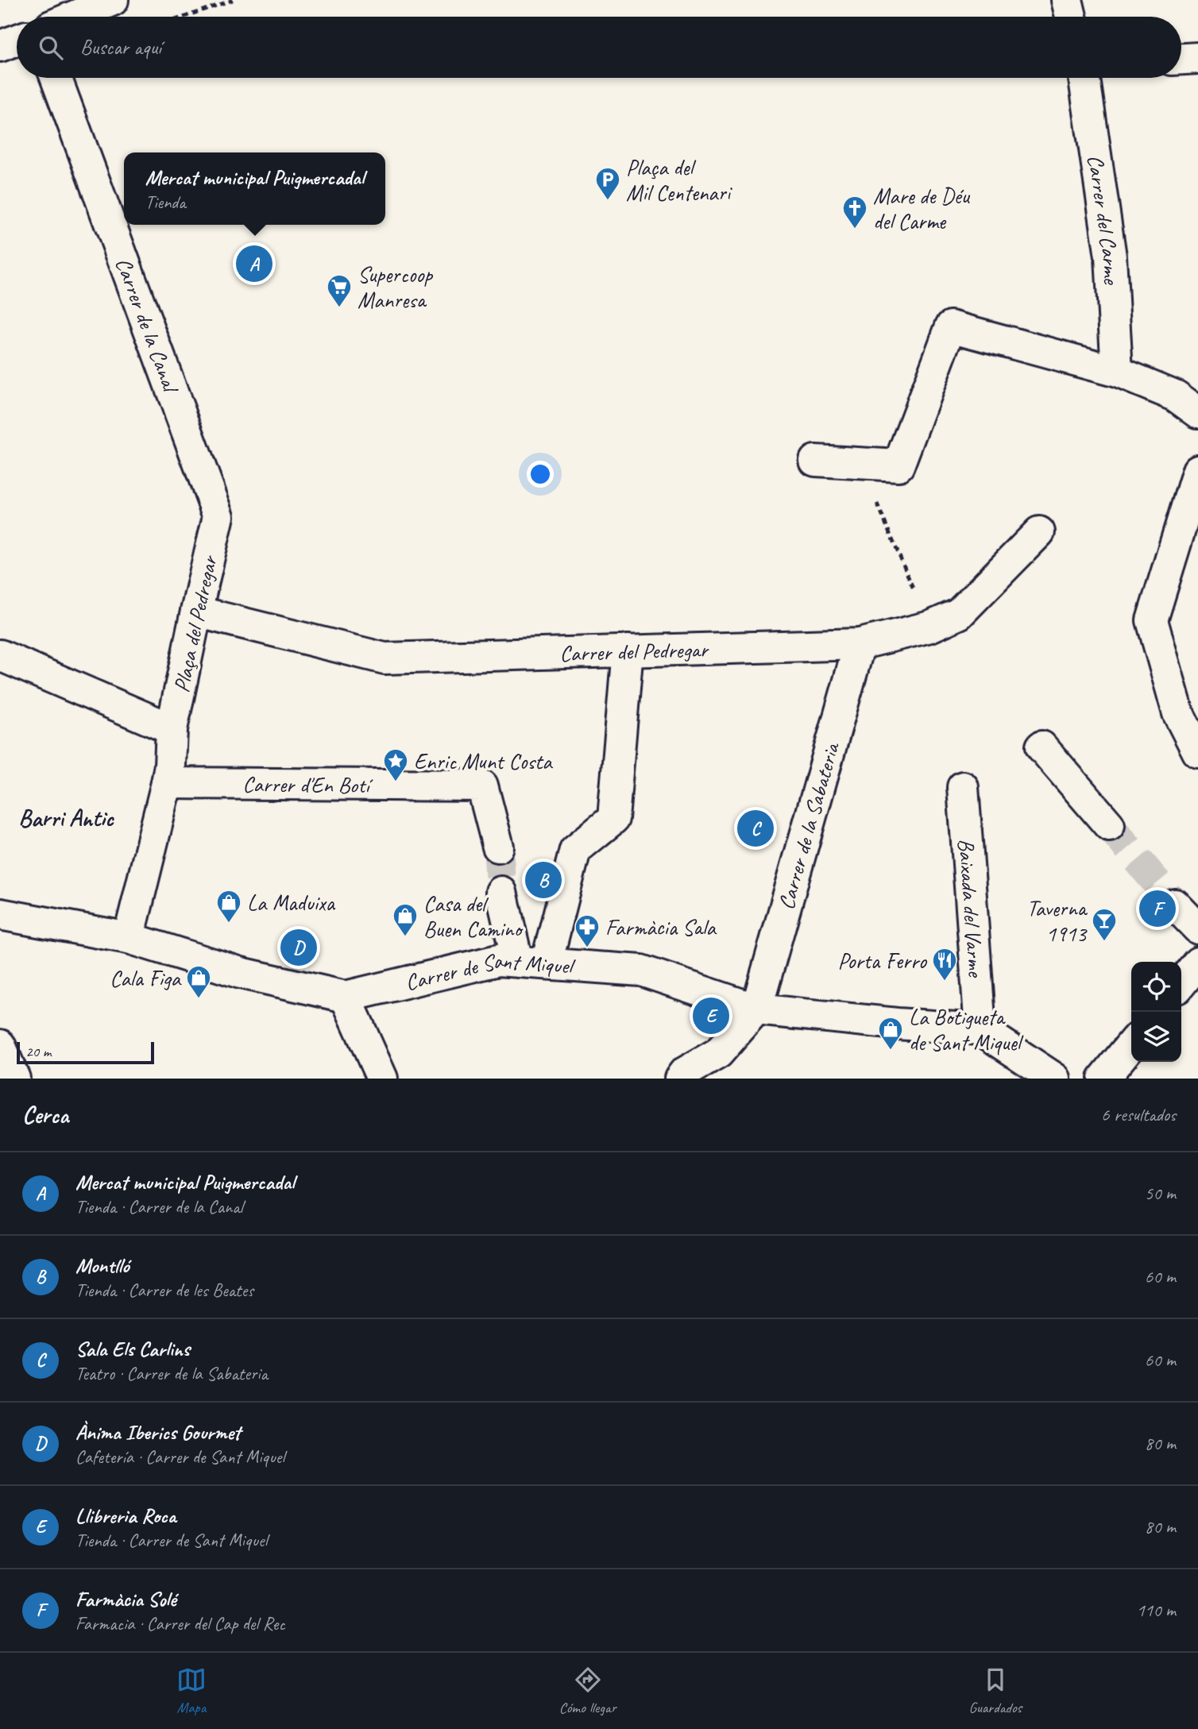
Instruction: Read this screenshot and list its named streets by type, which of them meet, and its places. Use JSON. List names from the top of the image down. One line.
{"streets":{"street":["Carrer del Carme","Carrer de la Canal","Plaça del Pedregar","Carrer del Pedregar","Carrer d'En Botí","Carrer de la Sabateria","Baixada del Varme","Carrer de Sant Miquel"]},"crossings":[["Carrer de la Canal","Plaça del Pedregar"],["Plaça del Pedregar","Carrer del Pedregar"],["Plaça del Pedregar","Carrer d'En Botí"],["Plaça del Pedregar","Carrer de Sant Miquel"],["Carrer del Pedregar","Carrer de la Sabateria"],["Carrer de la Sabateria","Carrer de Sant Miquel"],["Baixada del Varme","Carrer de Sant Miquel"]],"districts":["Barri Antic"],"places":{"parking":["Plaça del Mil Centenari"],"church":["Mare de Déu del Carme"],"supermarket":["Supercoop Manresa"],"place":["Enric Munt Costa"],"shop":["La Maduixa","Casa del Buen Camino","Cala Figa","La Botigueta de Sant Miquel"],"bar":["Taverna 1913"],"pharmacy":["Farmàcia Sala"],"restaurant":["Porta Ferro"]},"scale_bar":"20 m","page":{"search":"Buscar aquí","popup":["Mercat municipal Puigmercadal","Tienda"],"pins":["A","C","B","F","D","E"],"scale":"20 m","heading":["Cerca","6 resultados"],"list":[{"mark":"A","name":"Mercat municipal Puigmercadal","note":"Tienda · Carrer de la Canal","value":"50 m"},{"mark":"B","name":"Montlló","note":"Tienda · Carrer de les Beates","value":"60 m"},{"mark":"C","name":"Sala Els Carlins","note":"Teatro · Carrer de la Sabateria","value":"60 m"},{"mark":"D","name":"Ànima Iberics Gourmet","note":"Cafetería · Carrer de Sant Miquel","value":"80 m"},{"mark":"E","name":"Llibreria Roca","note":"Tienda · Carrer de Sant Miquel","value":"80 m"},{"mark":"F","name":"Farmàcia Solé","note":"Farmacia · Carrer del Cap del Rec","value":"110 m"}],"nav":["Mapa","Cómo llegar","Guardados"]}}
